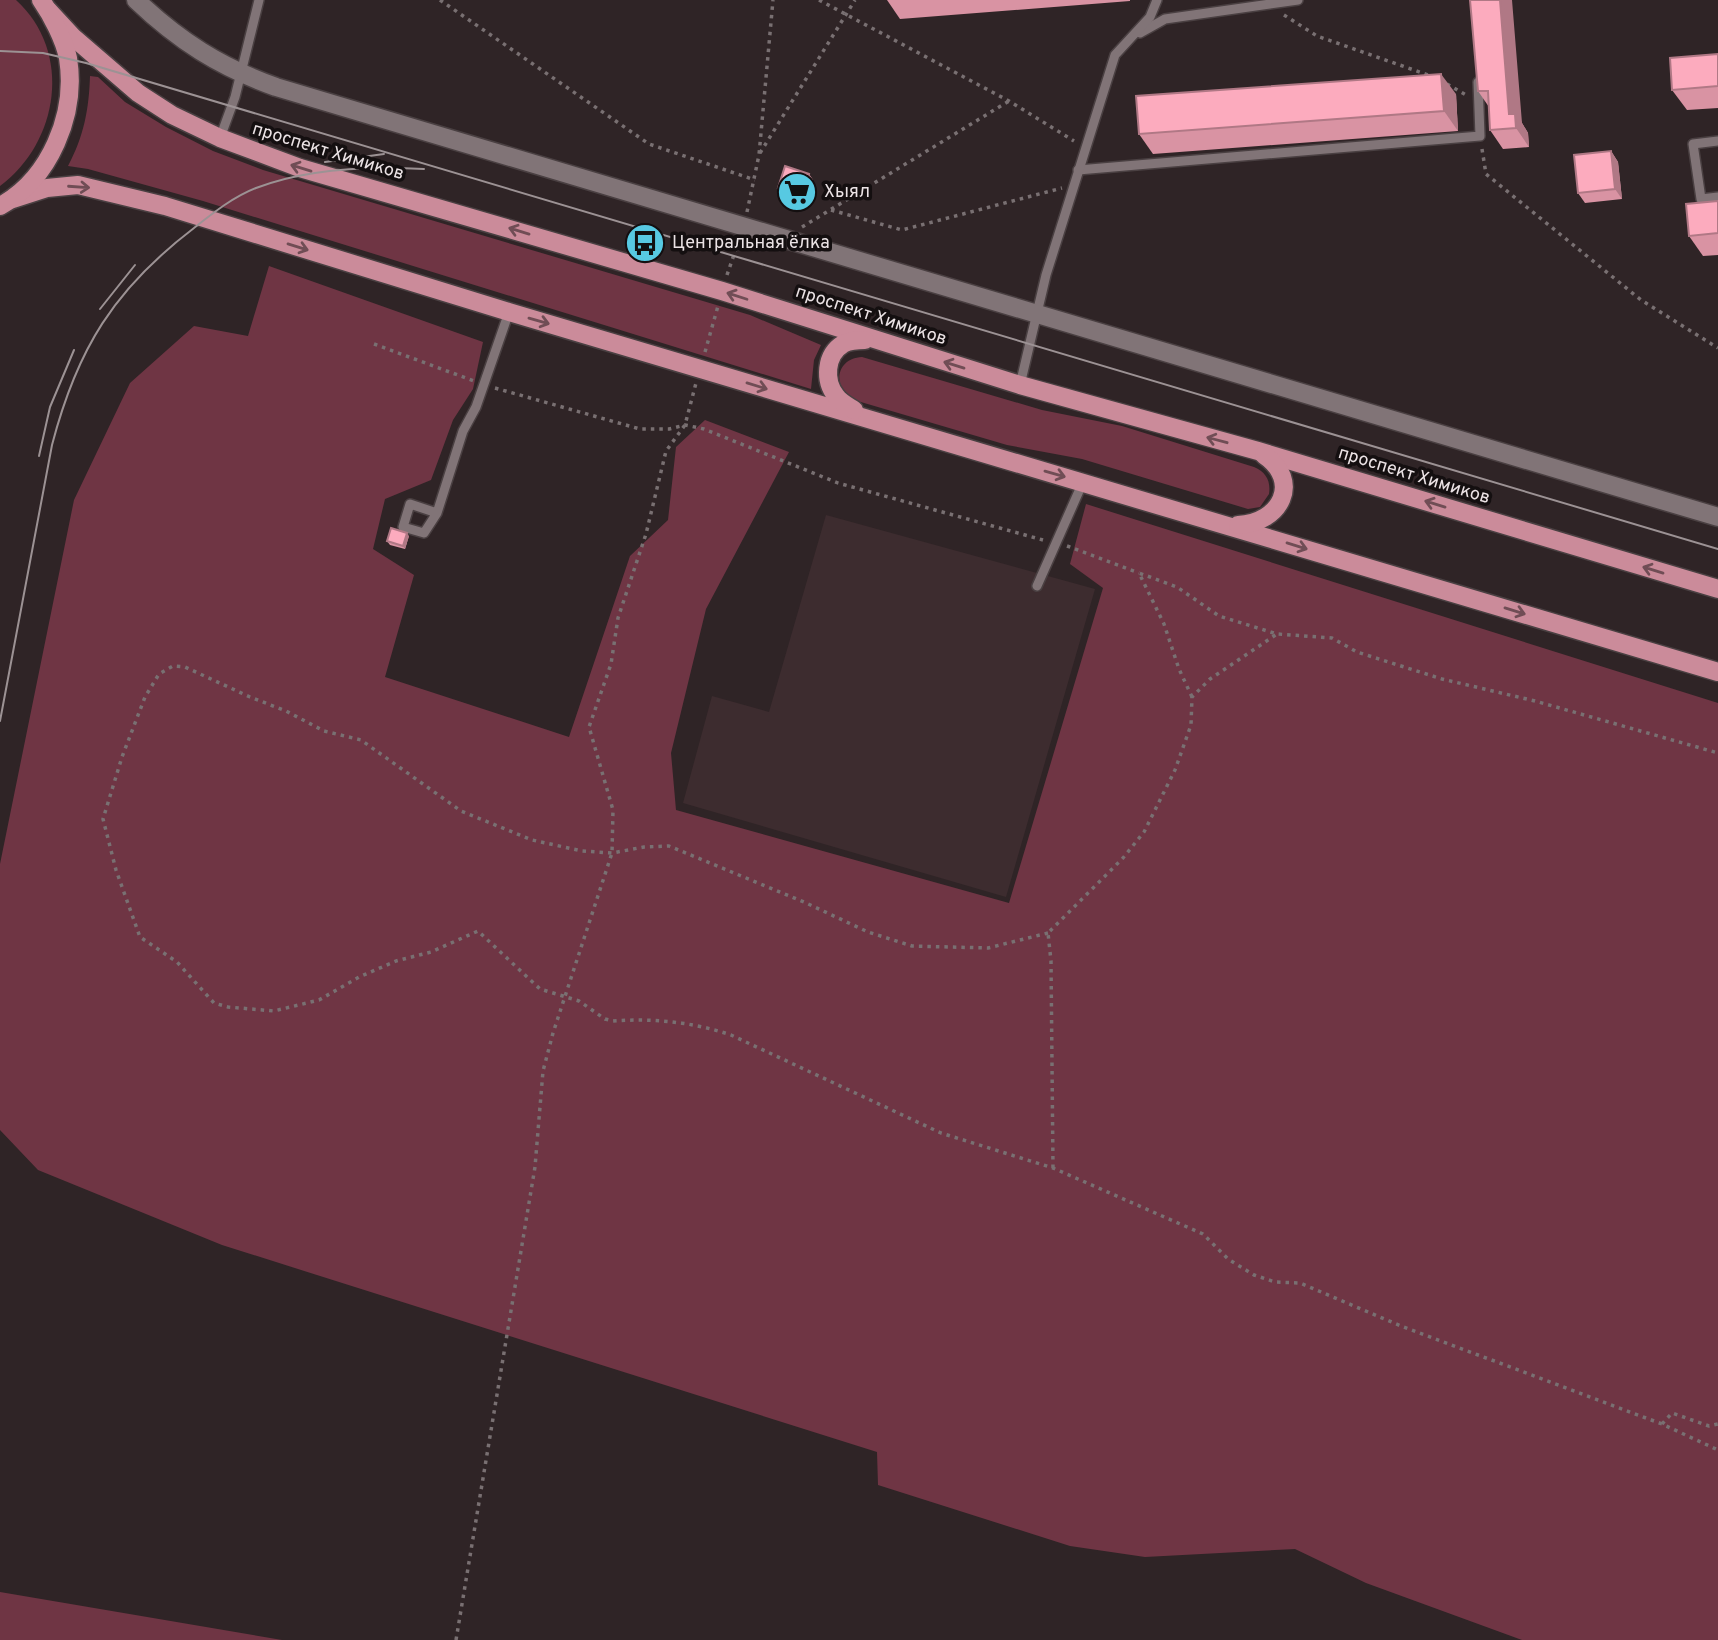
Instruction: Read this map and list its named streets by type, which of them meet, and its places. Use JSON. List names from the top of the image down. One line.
{"streets":{"main road":["проспект Химиков"]},"places":{"supermarket":["Хыял"],"bus stop":["Центральная ёлка"]}}
